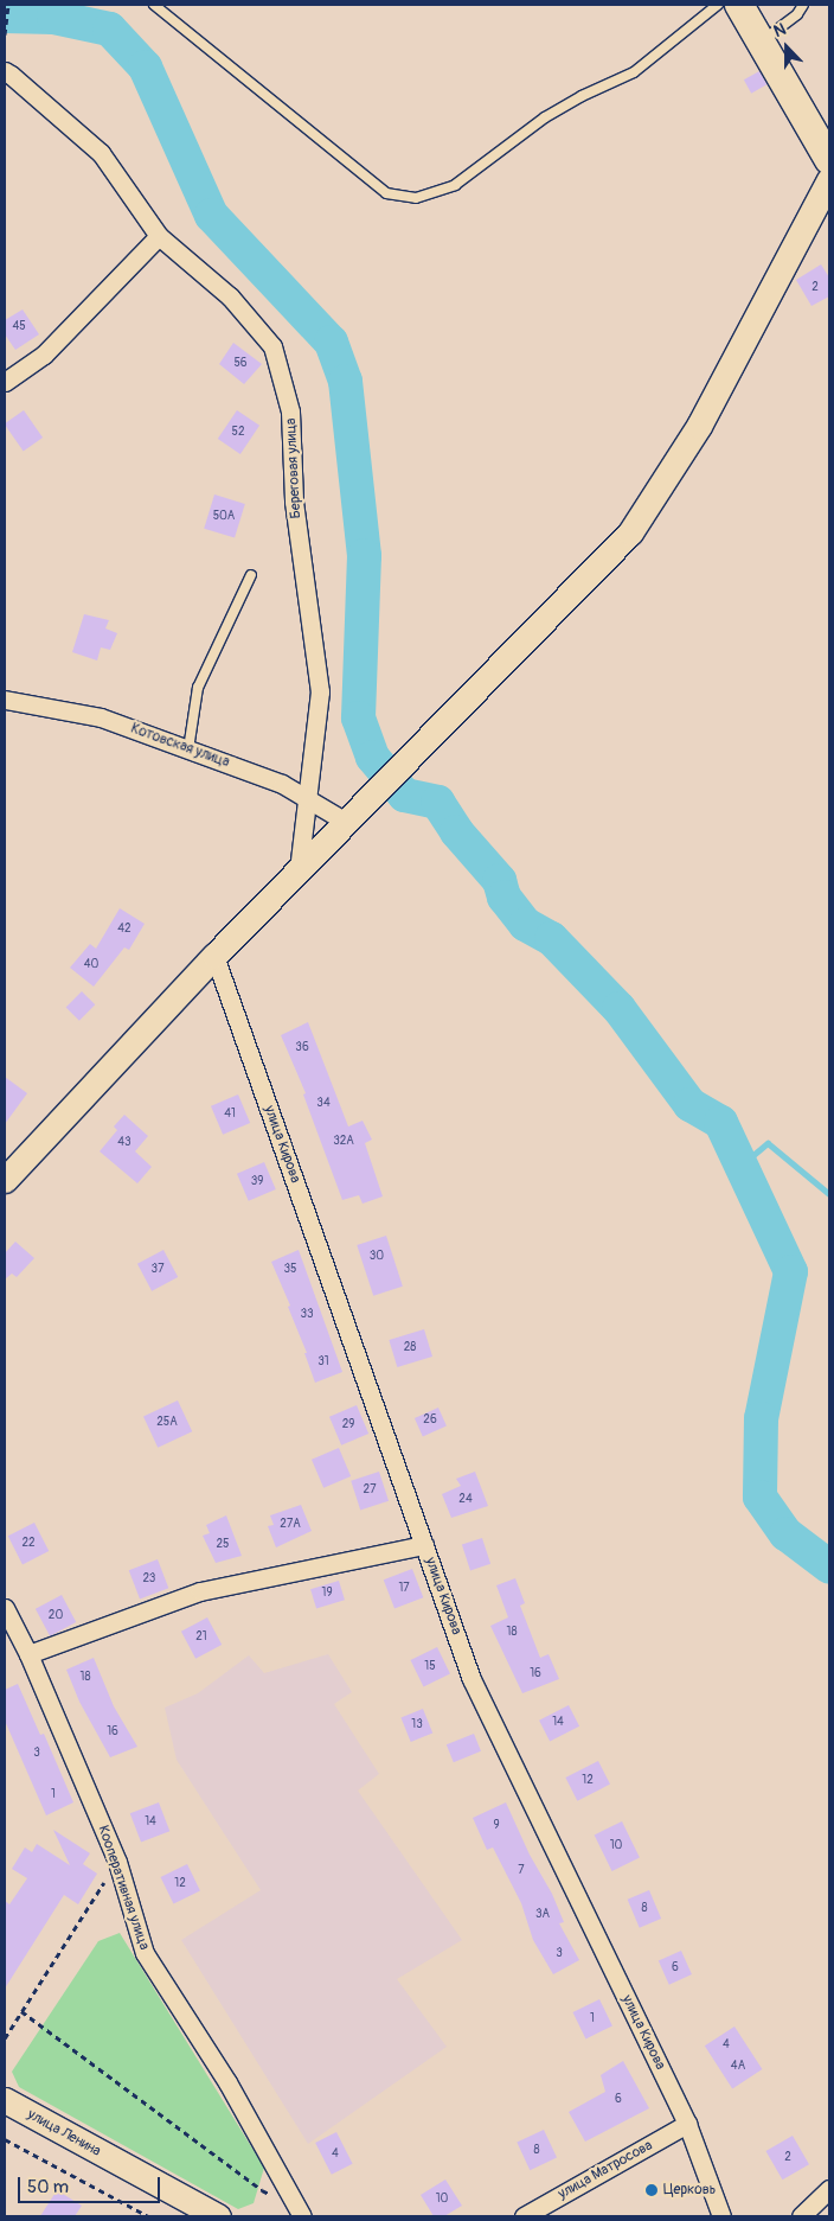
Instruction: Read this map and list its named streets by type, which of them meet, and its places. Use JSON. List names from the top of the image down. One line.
{"streets":{"street":["Береговая улица","Котовская улица","улица Кирова","Кооперативная улица","улица Ленина","улица Матросова"]},"crossings":[["Береговая улица","Котовская улица"],["улица Кирова","улица Матросова"]],"places":["Церковь"],"house_numbers":["2","45","56","52","50А","42","40","36","34","41","32А","43","39","30","37","35","33","28","31","26","25А","29","27","24","27А","22","25","23","17","19","20","18","21","15","16","18","14","13","16","3","12","1","14","9","10","7","12","8","3А","3","6","1","4","4А","6","8","4","2","10"],"scale_bar":"50 m","north":"top"}
